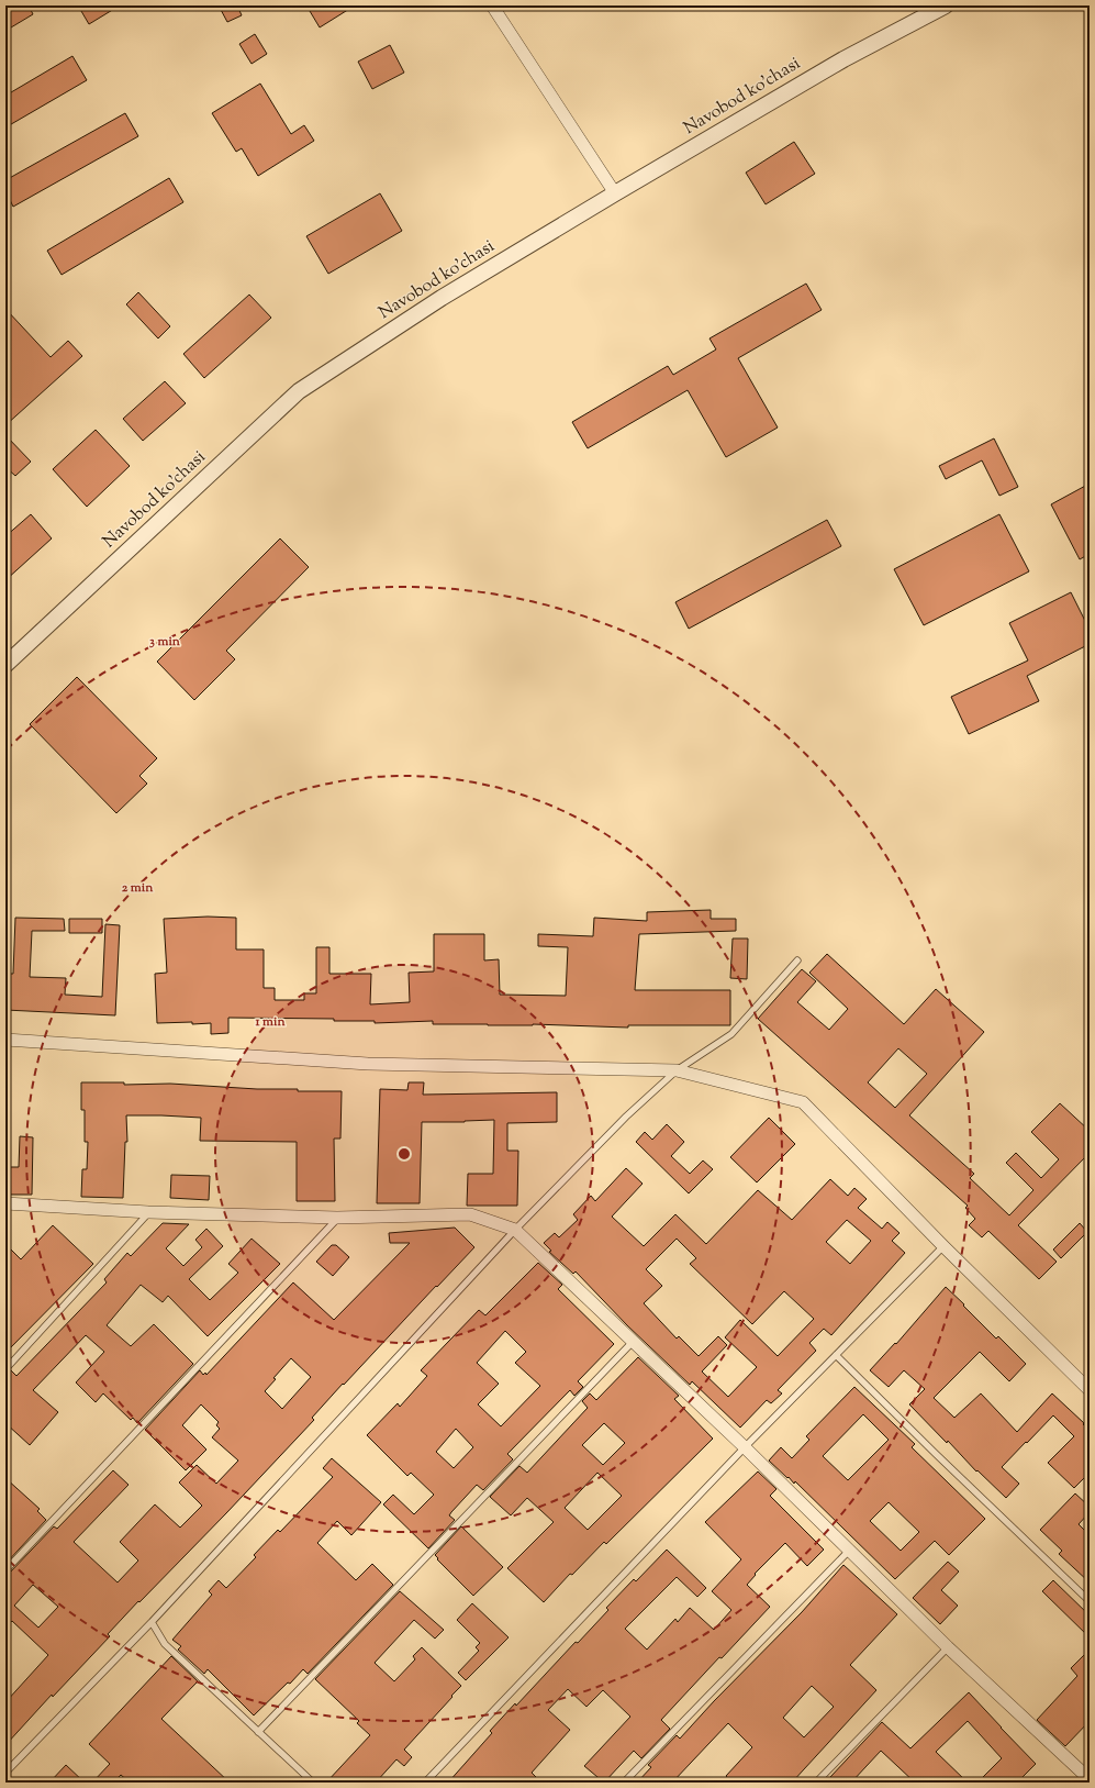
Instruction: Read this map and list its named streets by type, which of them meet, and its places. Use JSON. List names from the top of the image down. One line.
{"streets":{"street":["Navobod ko'chasi"]},"rings":["3 min","2 min","1 min"]}
